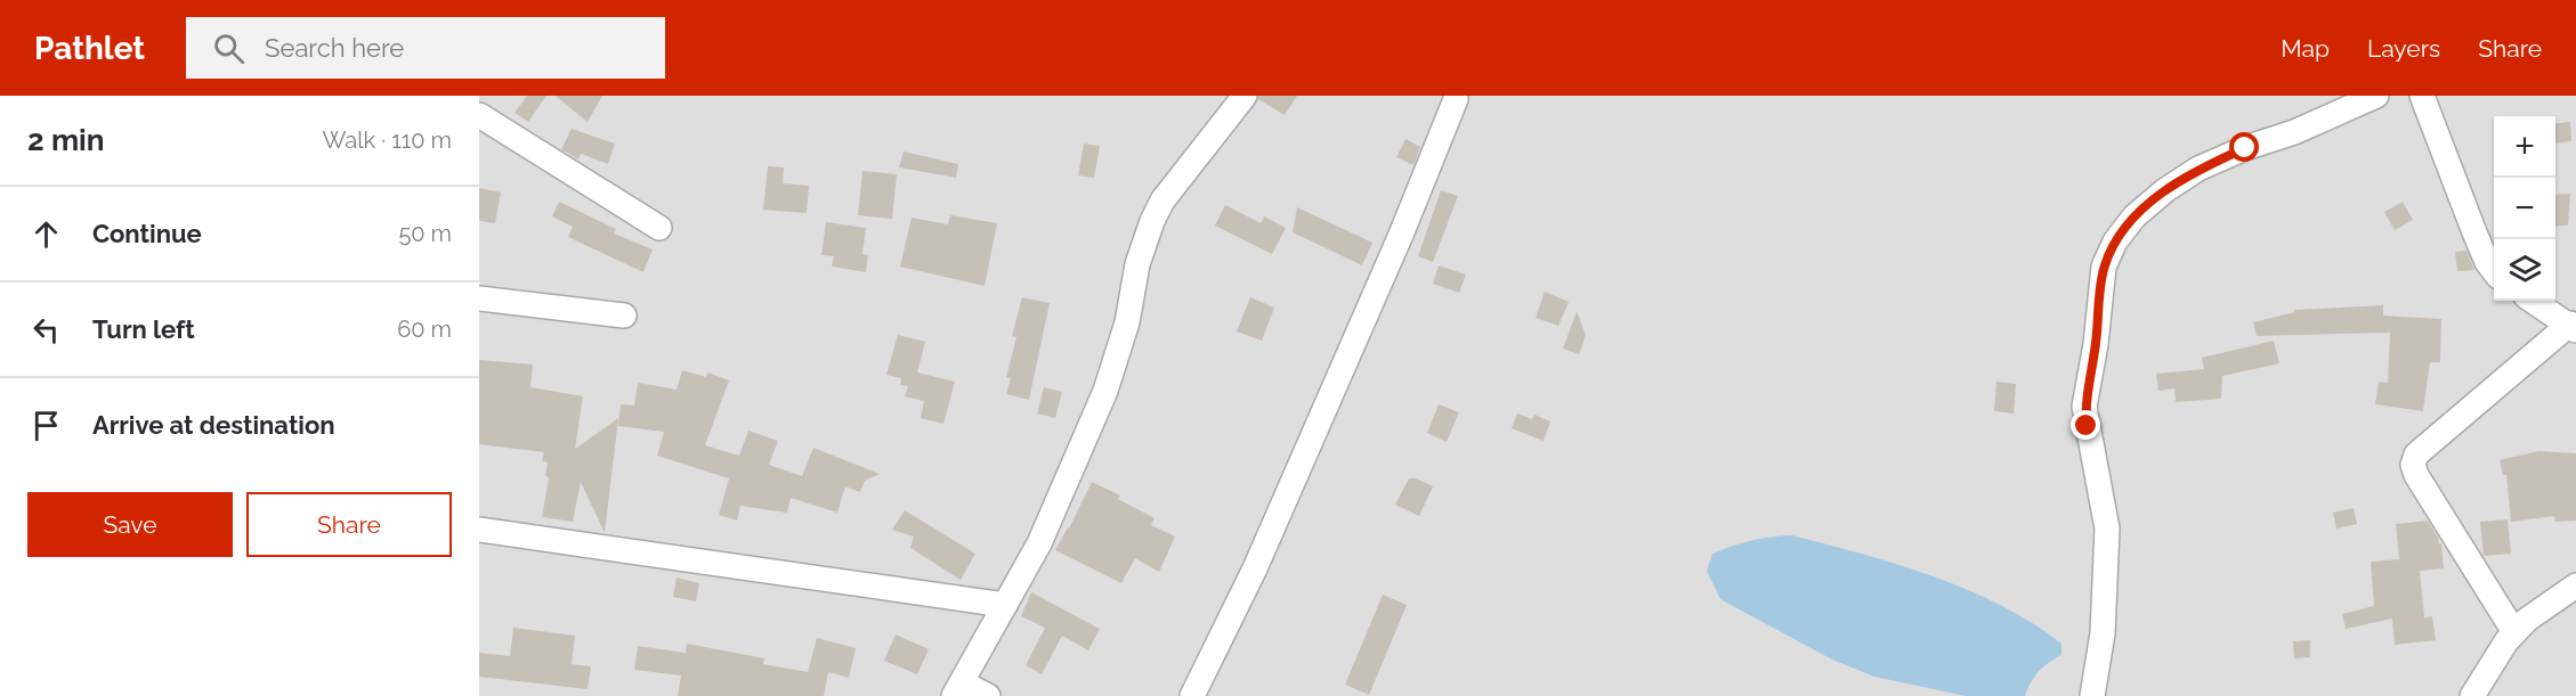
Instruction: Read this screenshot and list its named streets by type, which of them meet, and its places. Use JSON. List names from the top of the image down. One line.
{"page":{"header":"Pathlet","search":"Search here","nav":["Map","Layers","Share"],"heading":["2 min","Walk · 110 m"],"map_buttons":["+","−"],"list":[["Continue","50 m"],["Turn left","60 m"],"Arrive at destination"],"buttons":["Save","Share"]}}
